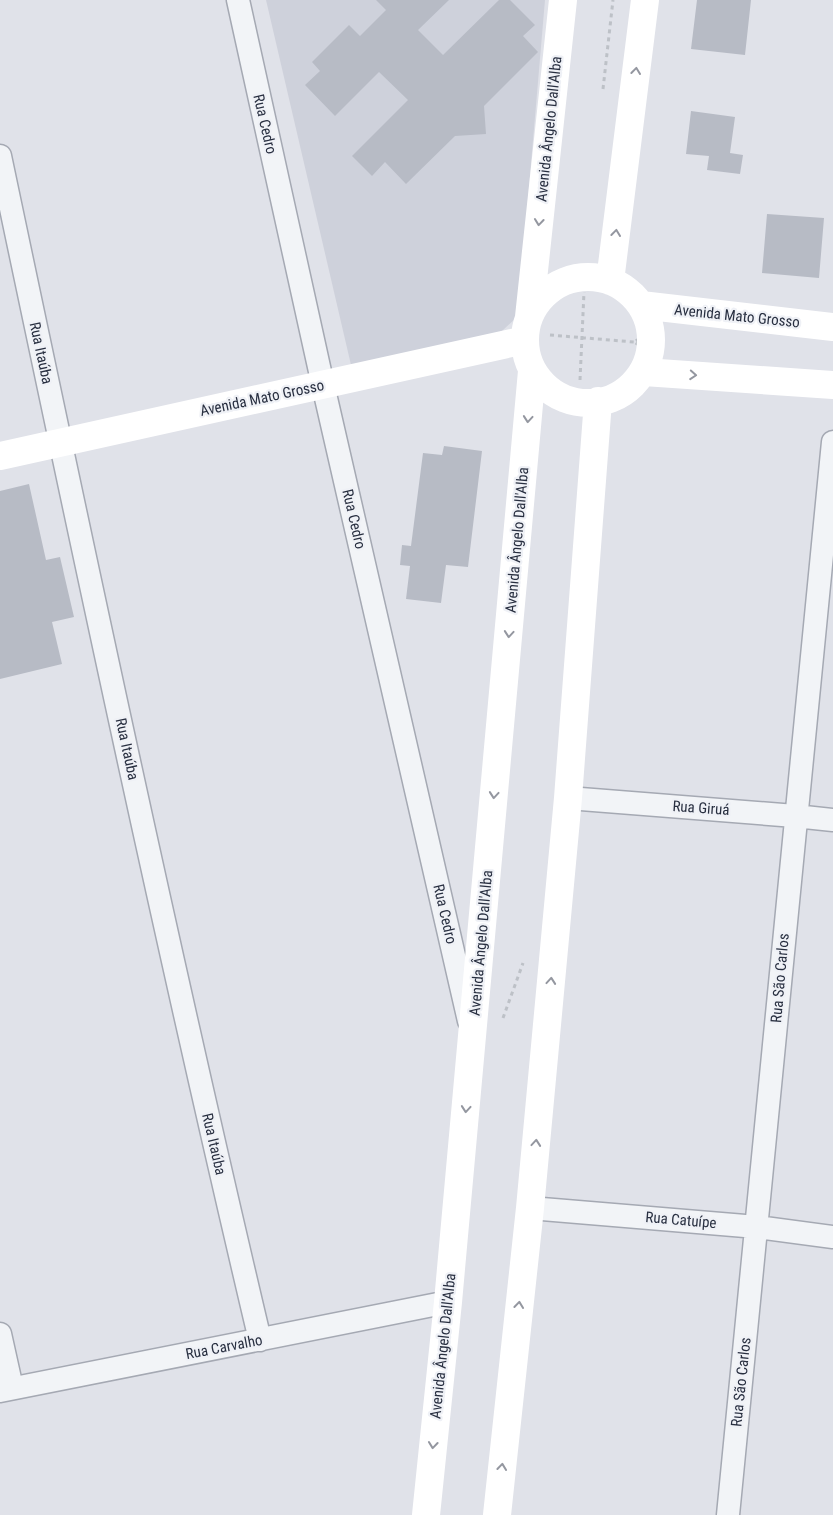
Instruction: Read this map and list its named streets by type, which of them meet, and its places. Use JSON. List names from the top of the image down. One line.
{"streets":{"street":["Rua Cedro","Avenida Ângelo Dall'Alba","Avenida Mato Grosso","Rua Itaúba","Rua Giruá","Rua São Carlos","Rua Catuípe","Rua Carvalho"]},"crossings":[["Rua Cedro","Avenida Ângelo Dall'Alba"],["Rua Cedro","Avenida Mato Grosso"],["Avenida Ângelo Dall'Alba","Avenida Mato Grosso"],["Avenida Ângelo Dall'Alba","Rua Carvalho"],["Avenida Mato Grosso","Rua Itaúba"],["Rua Itaúba","Rua Carvalho"],["Rua Giruá","Rua São Carlos"],["Rua São Carlos","Rua Catuípe"]]}
